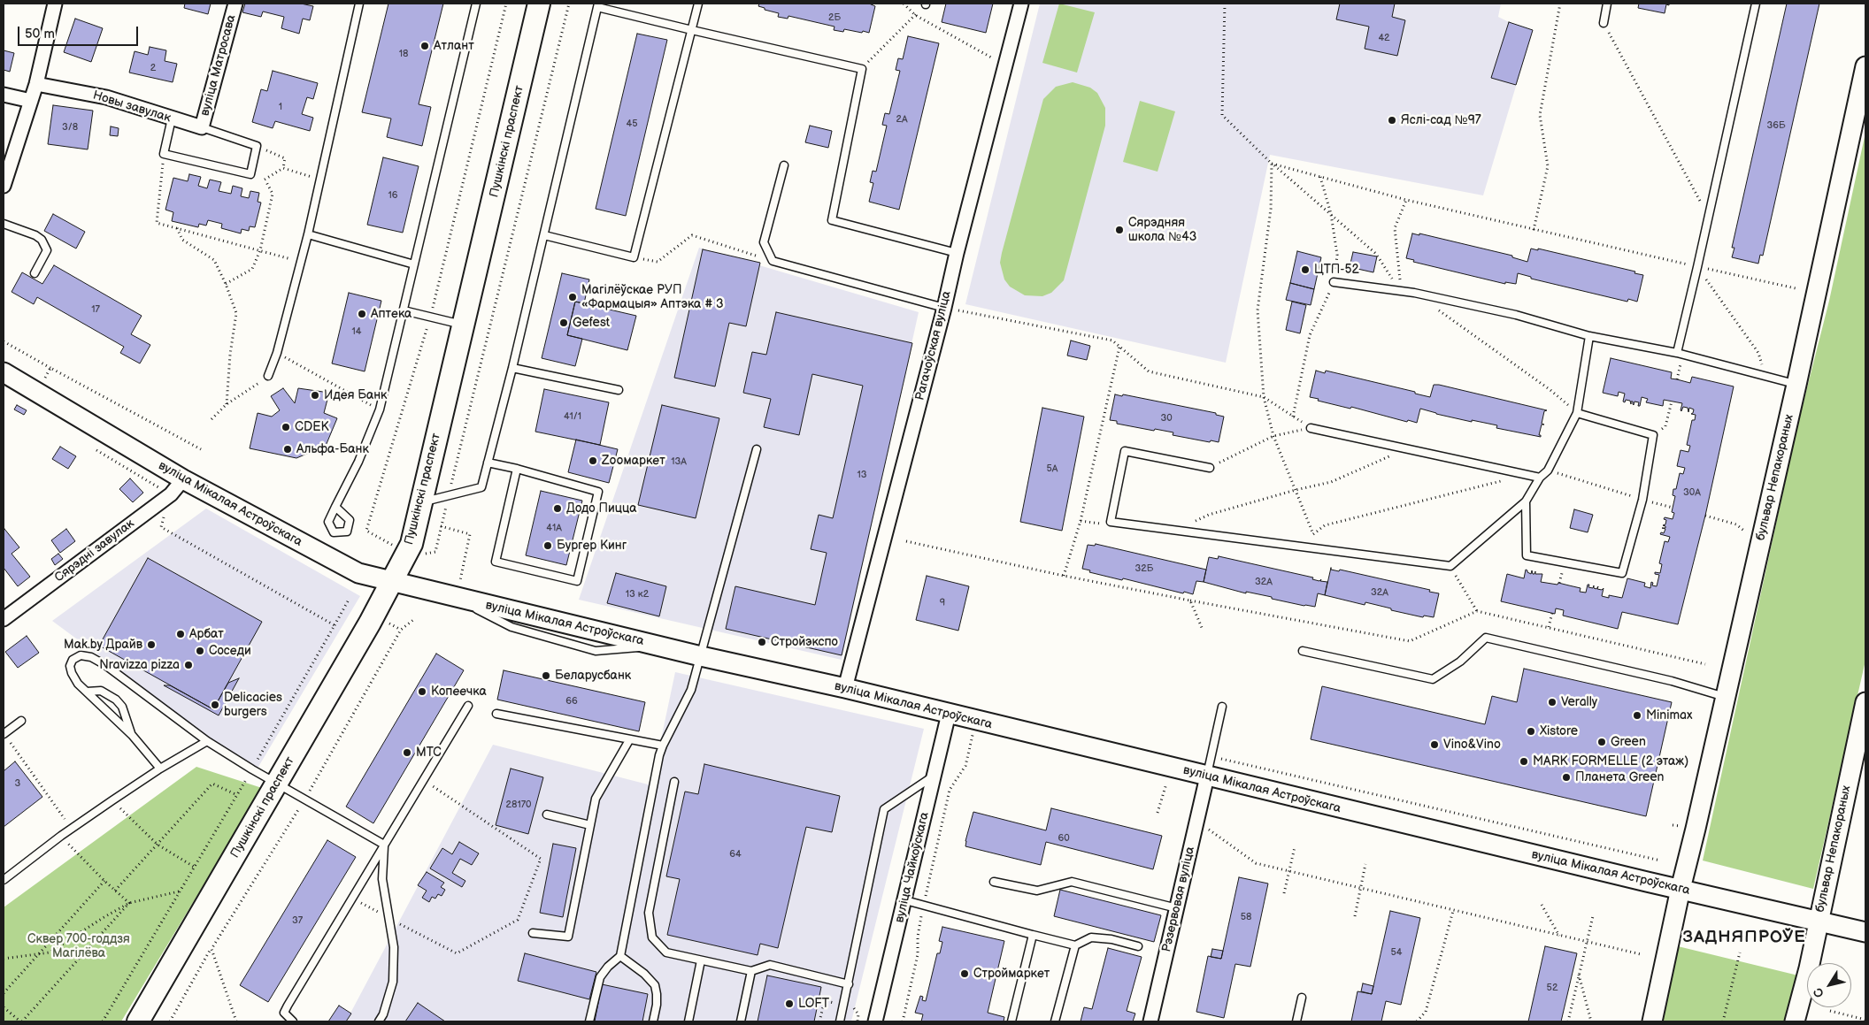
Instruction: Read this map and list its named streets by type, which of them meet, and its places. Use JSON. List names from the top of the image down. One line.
{"streets":{"main road":["Пушкінскі праспект","бульвар Непакораных","вуліца Мікалая Астроўскага"],"street":["вуліца Матросава","Новы завулак","Рагачоўская вуліца","Сярэдні завулак","вуліца Чайкоўскага","Рэзервовая вуліца"]},"crossings":[["вуліца Матросава","Новы завулак"],["Пушкінскі праспект","вуліца Мікалая Астроўскага"],["Рагачоўская вуліца","вуліца Мікалая Астроўскага"],["бульвар Непакораных","вуліца Мікалая Астроўскага"],["вуліца Мікалая Астроўскага","Сярэдні завулак"],["вуліца Мікалая Астроўскага","вуліца Чайкоўскага"],["вуліца Мікалая Астроўскага","Рэзервовая вуліца"]],"districts":["ЗАДНЯПРОЎЕ"],"parks":["Сквер 700-годдзя Магілёва"],"places":["Атлант","Яслі-сад №97","Сярэдняя школа №43","ЦТП-52","Магілёўскае РУП «Фармацыя» Аптэка # 3","Аптека","Gefest","Идея Банк","CDEK","Альфа-Банк","Zooмаркет","Додо Пицца","Бургер Кинг","Арбат","Стройэкспо","Маk.by Драйв","Соседи","Nravizza pizza","Беларусбанк","Копеечка","Verally","Delicacies burgers","Minimax","Xistore","Green","Vino&Vino","МТС","MARK FORMELLE (2 этаж)","Планета Green","Строймаркет","LOFT"],"house_numbers":["2Б","42","18","2","1","2А","45","36Б","3/8","16","17","14","41/1","30","13А","5А","13","30А","41А","32Б","32А","32А","13 к2","9","66","3","28170","60","64","58","37","54","52"],"scale_bar":"50 m","north":"bottom left"}
